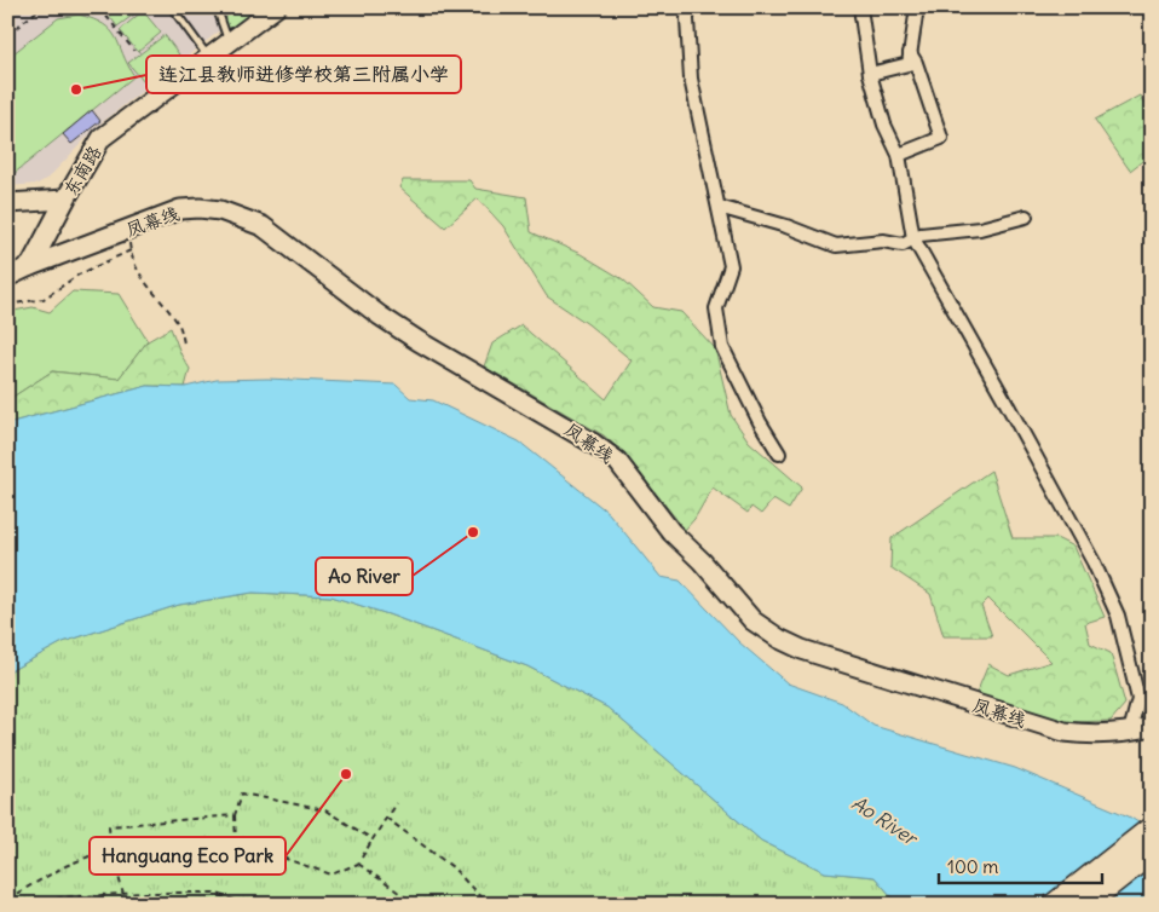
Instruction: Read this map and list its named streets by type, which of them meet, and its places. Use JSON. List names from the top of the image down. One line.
{"streets":{"main road":["东南路","凤幕线"]},"crossings":[["东南路","凤幕线"]],"water":["Ao River"],"places":["连江县教师进修学校第三附属小学","Ao River","Hanguang Eco Park"],"scale_bar":"100 m"}
